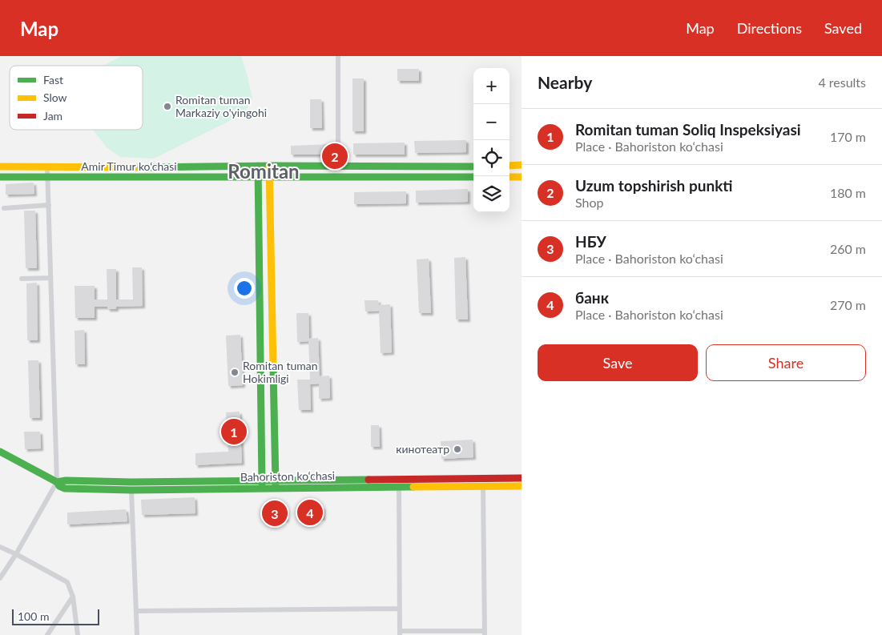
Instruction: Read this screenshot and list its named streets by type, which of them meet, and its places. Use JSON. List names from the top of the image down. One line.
{"streets":{"street":["Amir Timur ko‘chasi","Bahoriston ko‘chasi"]},"districts":["Romitan"],"places":["Romitan tuman Markaziy o'yingohi","Romitan tuman Hokimligi","кинотеатр"],"legend":["Fast","Slow","Jam"],"scale_bar":"100 m","page":{"header":"Map","nav":["Map","Directions","Saved"],"heading":["Nearby","4 results"],"map_buttons":["+","−"],"list":[{"mark":"1","name":"Romitan tuman Soliq Inspeksiyasi","note":"Place · Bahoriston ko‘chasi","value":"170 m"},{"mark":"2","name":"Uzum topshirish punkti","note":"Shop","value":"180 m"},{"mark":"3","name":"НБУ","note":"Place · Bahoriston ko‘chasi","value":"260 m"},{"mark":"4","name":"банк","note":"Place · Bahoriston ko‘chasi","value":"270 m"}],"pins":["2","1","4","3"],"buttons":["Save","Share"],"scale":"100 m"}}
